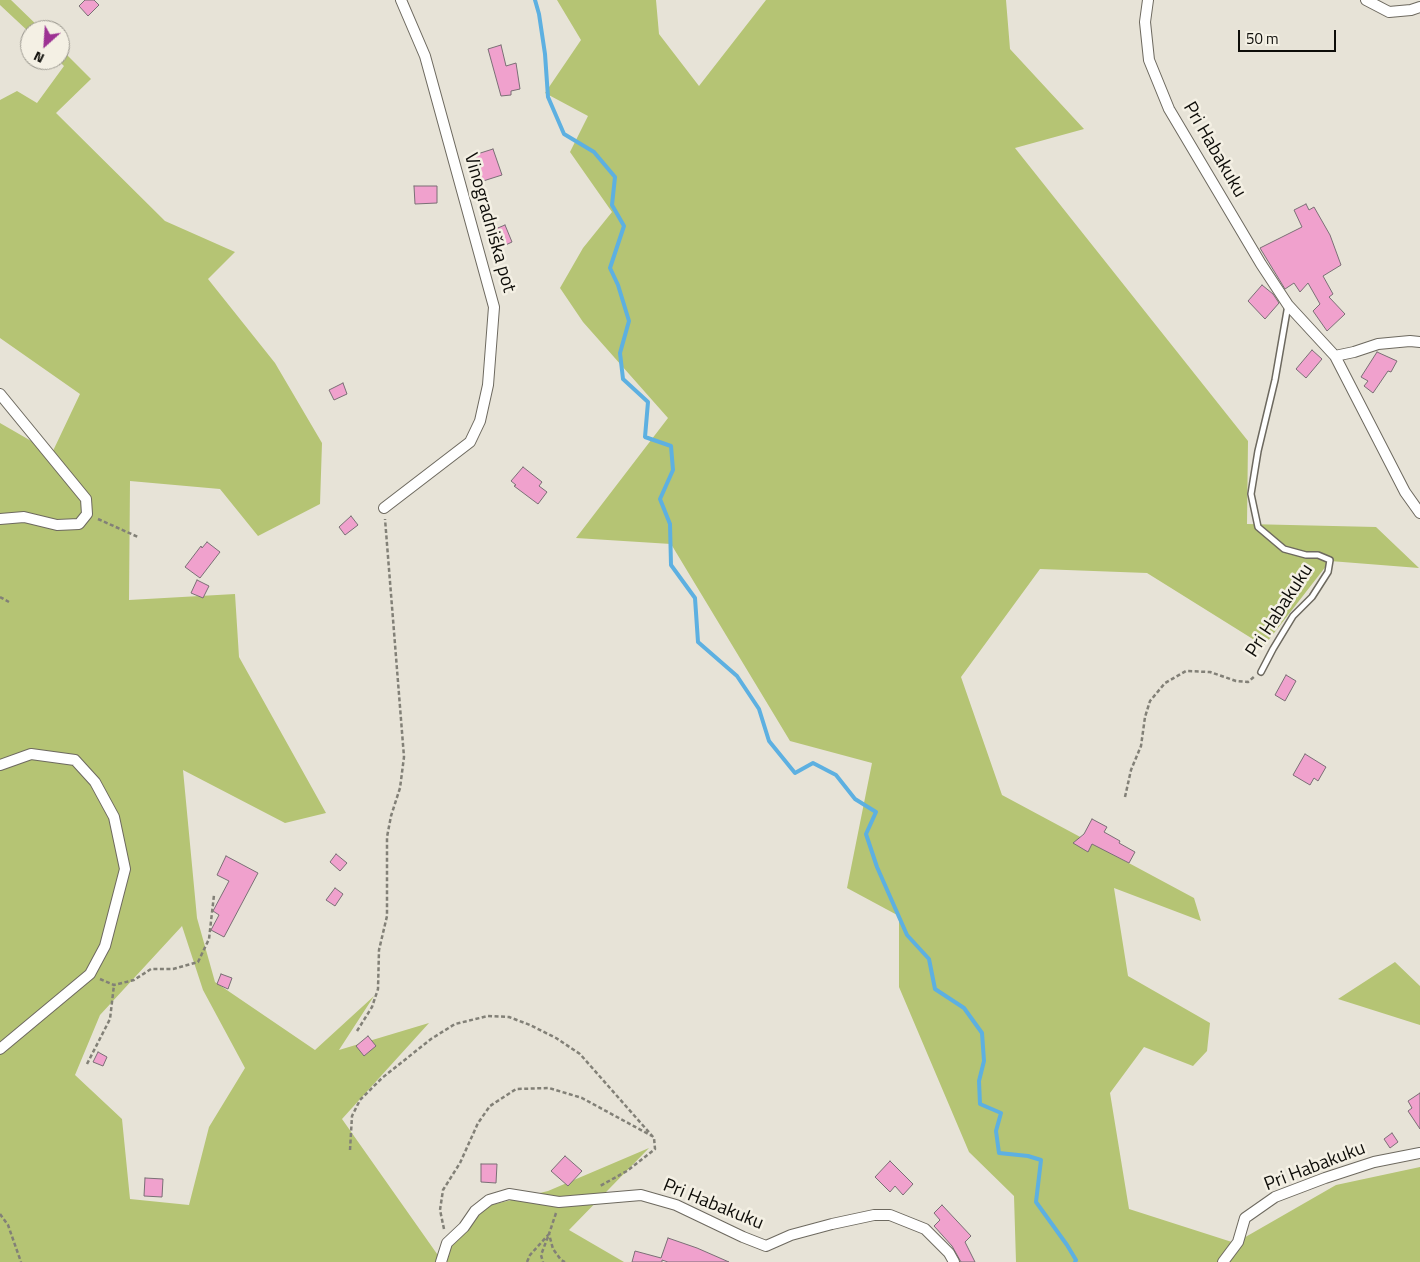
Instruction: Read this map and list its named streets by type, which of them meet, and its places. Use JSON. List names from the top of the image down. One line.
{"streets":{"street":["Pri Habakuku","Vinogradniška pot"]},"scale_bar":"50 m","north":"bottom left"}
